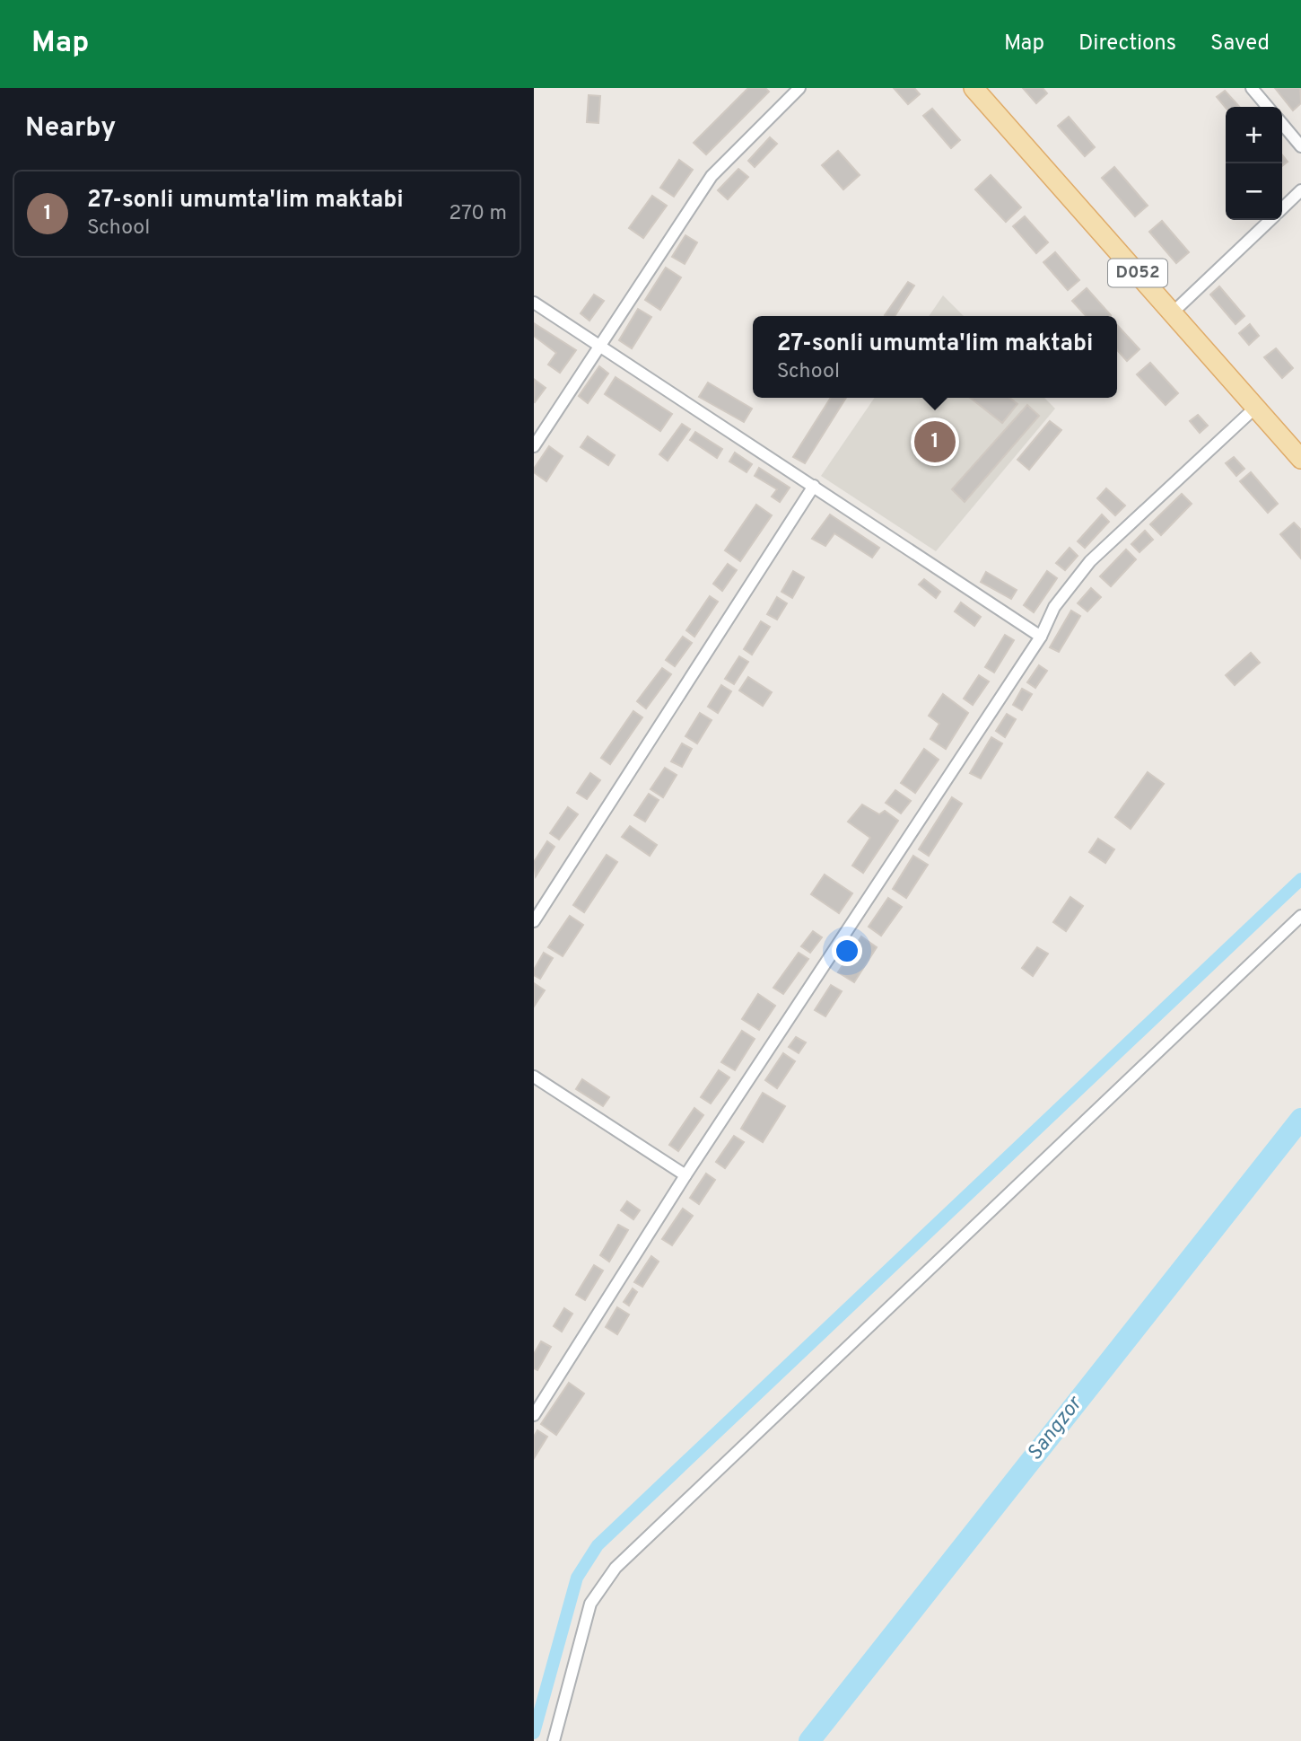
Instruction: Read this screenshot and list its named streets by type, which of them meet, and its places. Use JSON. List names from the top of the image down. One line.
{"streets":{"main road":["D052"]},"water":["Sangzor"],"page":{"header":"Map","nav":["Map","Directions","Saved"],"heading":"Nearby","map_buttons":["+","−"],"list":[{"mark":"1","name":"27-sonli umumta'lim maktabi","note":"School","value":"270 m"}],"popup":["27-sonli umumta'lim maktabi","School"],"pins":"1"}}
